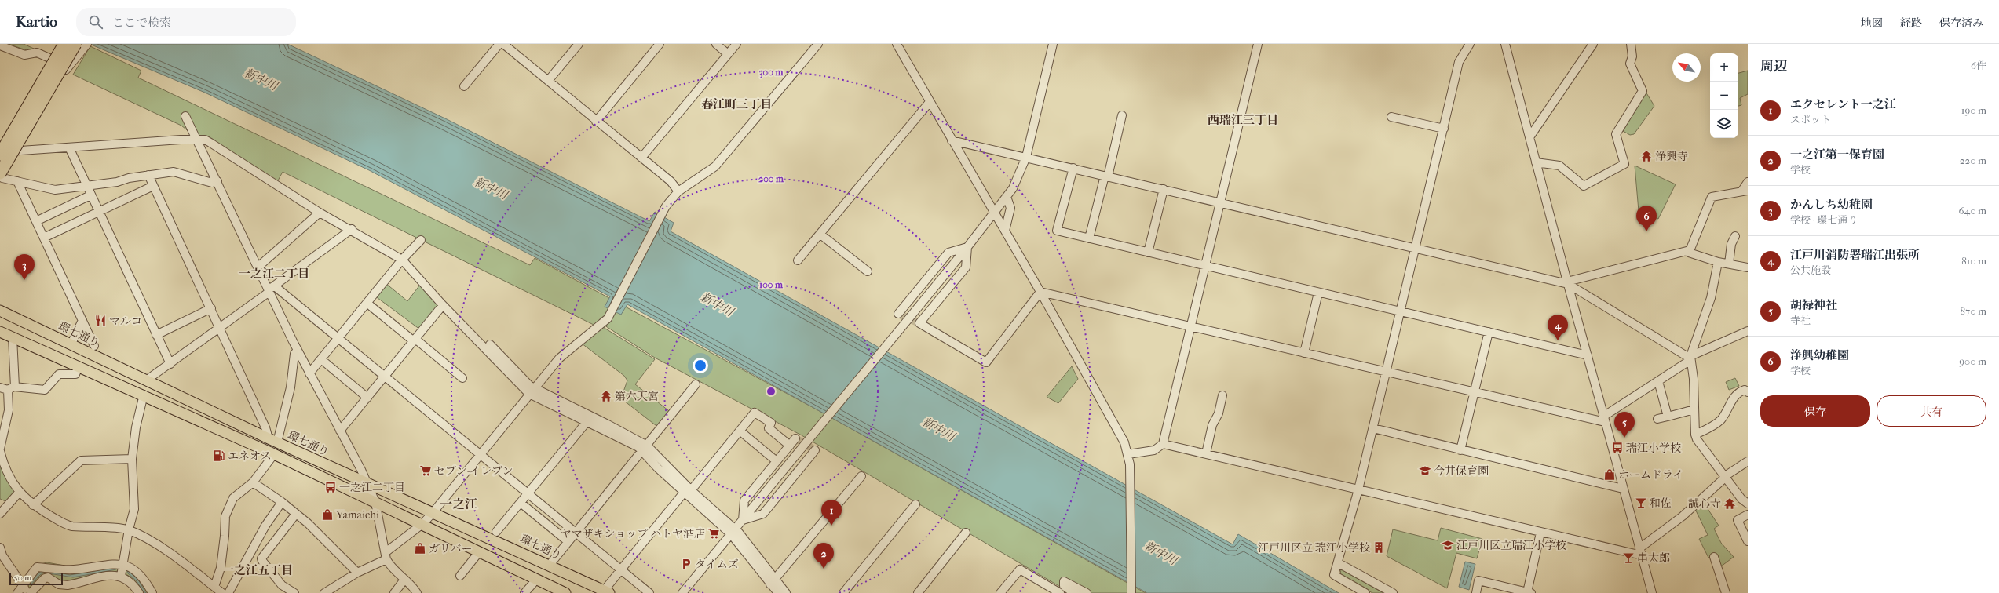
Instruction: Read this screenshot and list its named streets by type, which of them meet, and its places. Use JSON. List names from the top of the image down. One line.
{"streets":{"main road":["環七通り"]},"districts":["春江町三丁目","西瑞江三丁目","一之江二丁目","一之江","一之江五丁目"],"water":["新中川"],"places":{"temple":["浄興寺","第六天宮","誠心寺"],"restaurant":["マルコ"],"bus stop":["瑞江小学校","一之江二丁目"],"fuel station":["エネオス"],"supermarket":["セブン-イレブン","ヤマザキショップ ハトヤ酒店"],"school or university":["今井保育園","江戸川区立瑞江小学校"],"shop":["ホームドライ","Yamaichi","ガリバー"],"bar":["和佐","串太郎"],"building":["江戸川区立 瑞江小学校"],"parking":["タイムズ"]},"scale_bar":"50 m","north":"top left","page":{"header":"Kartio","search":"ここで検索","nav":["地図","経路","保存済み"],"heading":["周辺","6件"],"map_buttons":["+","−"],"list":[{"mark":"1","name":"エクセレント一之江","note":"スポット","value":"190 m"},{"mark":"2","name":"一之江第一保育園","note":"学校","value":"220 m"},{"mark":"3","name":"かんしち幼稚園","note":"学校 · 環七通り","value":"640 m"},{"mark":"4","name":"江戸川消防署瑞江出張所","note":"公共施設","value":"810 m"},{"mark":"5","name":"胡禄神社","note":"寺社","value":"870 m"},{"mark":"6","name":"浄興幼稚園","note":"学校","value":"900 m"}],"pins":["6","3","4","5","1","2"],"buttons":["保存","共有"],"scale":"50 m"},"rings":["300 m","200 m","100 m"]}
